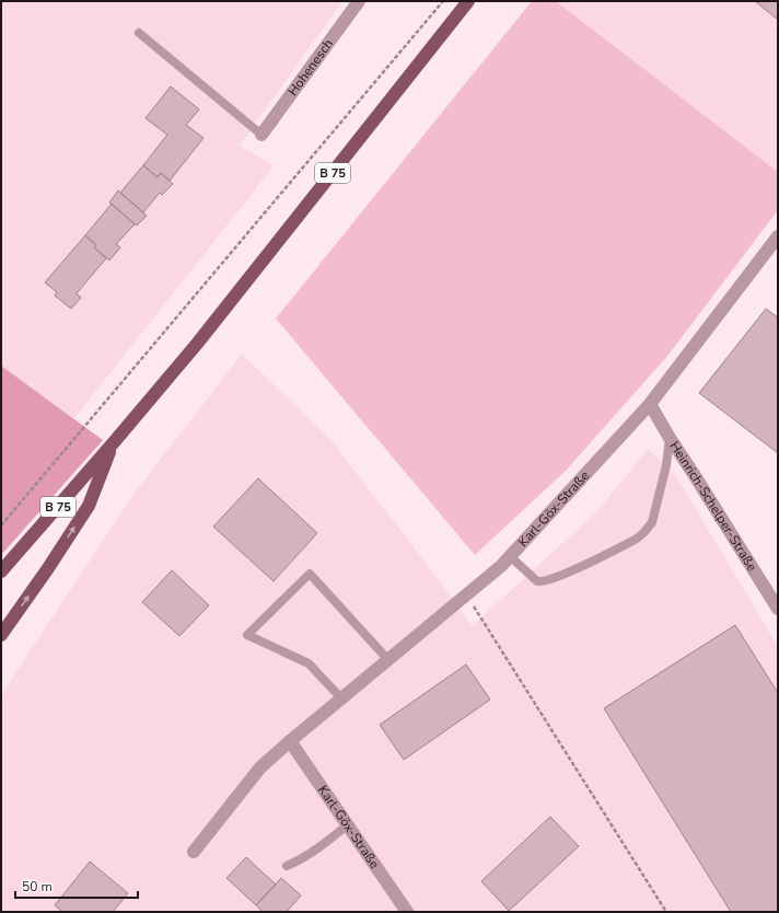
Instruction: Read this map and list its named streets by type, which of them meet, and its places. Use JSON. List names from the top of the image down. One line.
{"streets":{"main road":["B 75"],"street":["Hohenesch","Heinrich-Schelper-Straße","Karl-Göx-Straße"]},"crossings":[["Heinrich-Schelper-Straße","Karl-Göx-Straße"]],"scale_bar":"50 m"}
